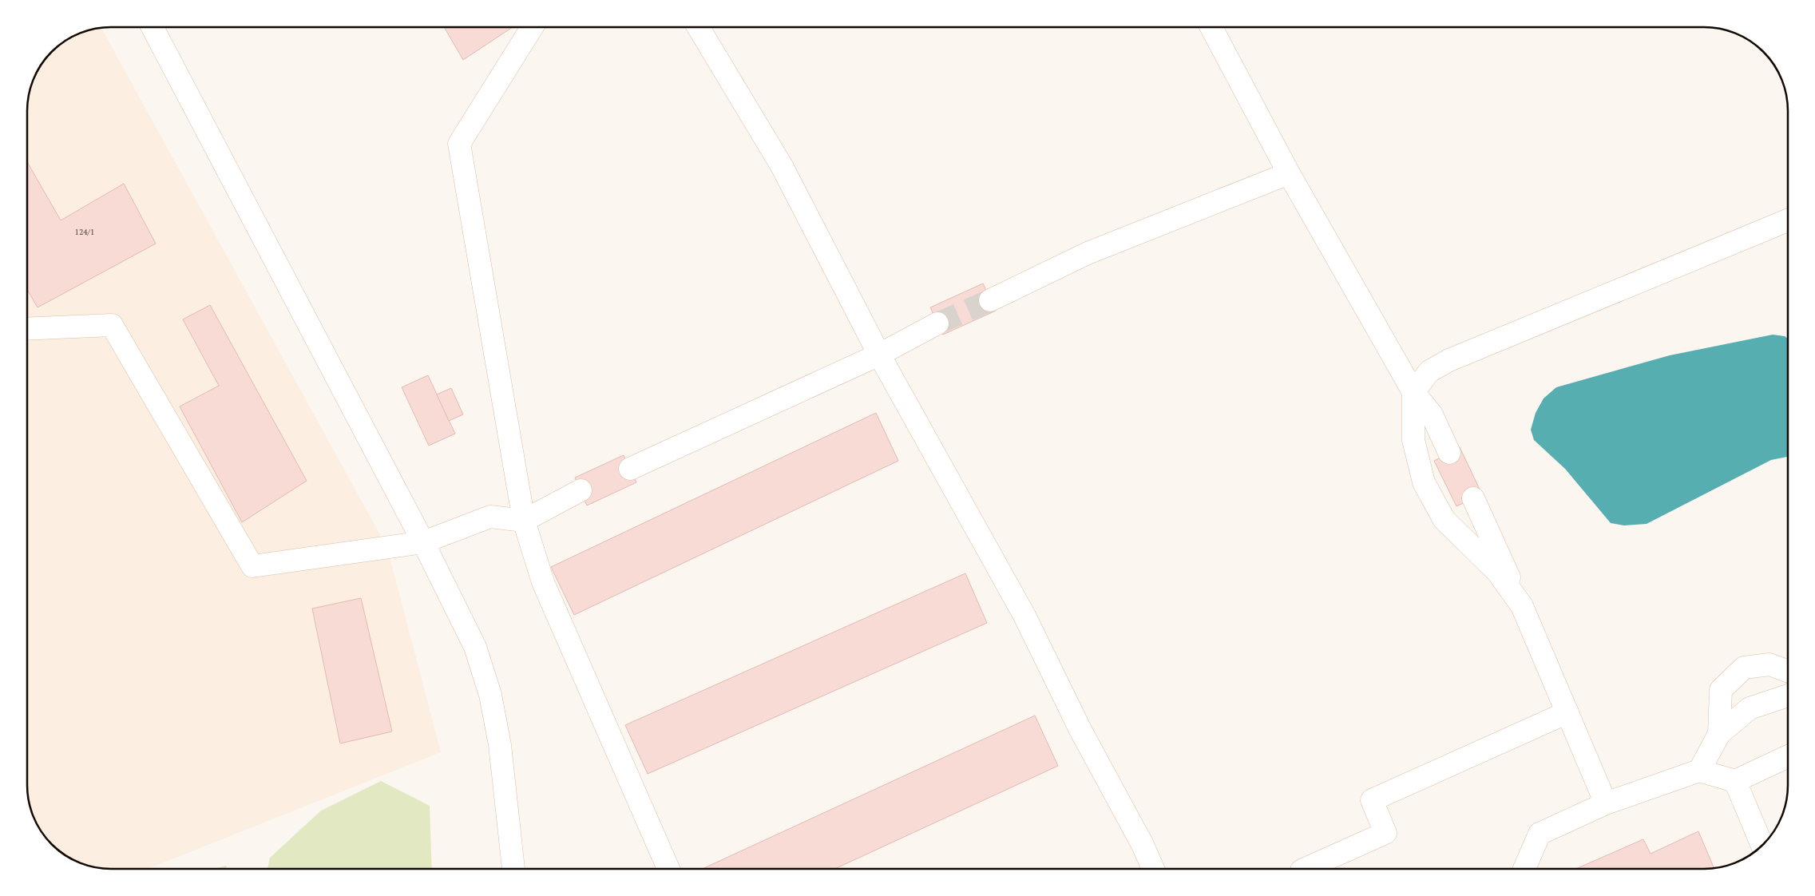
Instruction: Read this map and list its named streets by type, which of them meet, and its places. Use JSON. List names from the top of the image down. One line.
{"house_numbers":["124/1"]}
